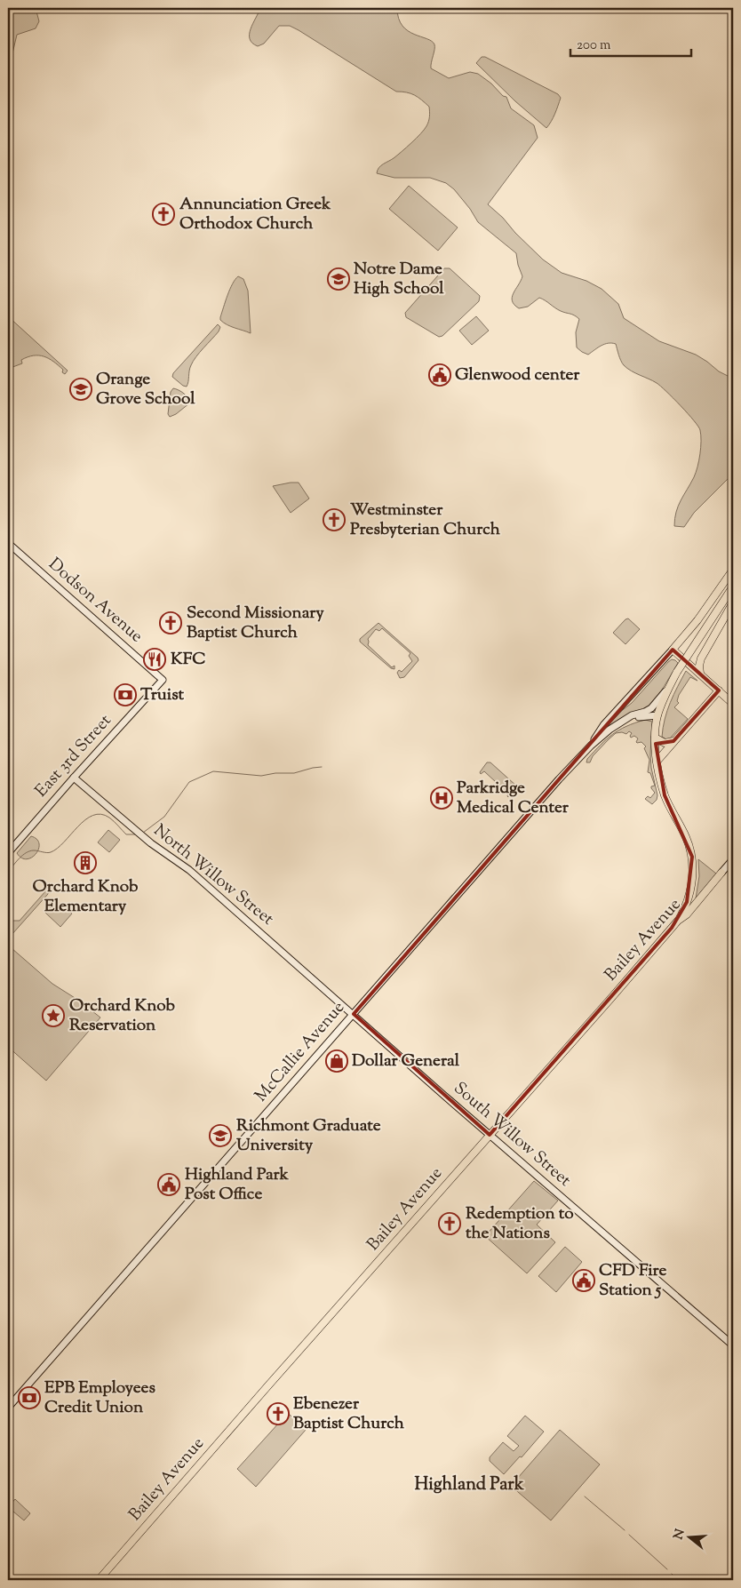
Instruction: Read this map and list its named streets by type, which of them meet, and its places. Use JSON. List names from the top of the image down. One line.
{"streets":{"main road":["Dodson Avenue","East 3rd Street","North Willow Street","Bailey Avenue","McCallie Avenue","South Willow Street"]},"crossings":[["Dodson Avenue","East 3rd Street"],["East 3rd Street","North Willow Street"],["North Willow Street","McCallie Avenue"],["North Willow Street","South Willow Street"],["Bailey Avenue","South Willow Street"],["McCallie Avenue","South Willow Street"]],"districts":["Highland Park"],"places":{"church":["Annunciation Greek Orthodox Church","Westminster Presbyterian Church","Second Missionary Baptist Church","Redemption to the Nations","Ebenezer Baptist Church"],"school or university":["Notre Dame High School","Orange Grove School","Richmont Graduate University"],"public building":["Glenwood center","Highland Park Post Office","CFD Fire Station 5"],"restaurant":["KFC"],"bank":["Truist","EPB Employees Credit Union"],"hospital":["Parkridge Medical Center"],"building":["Orchard Knob Elementary"],"place":["Orchard Knob Reservation"],"shop":["Dollar General"]},"scale_bar":"200 m","north":"left"}
